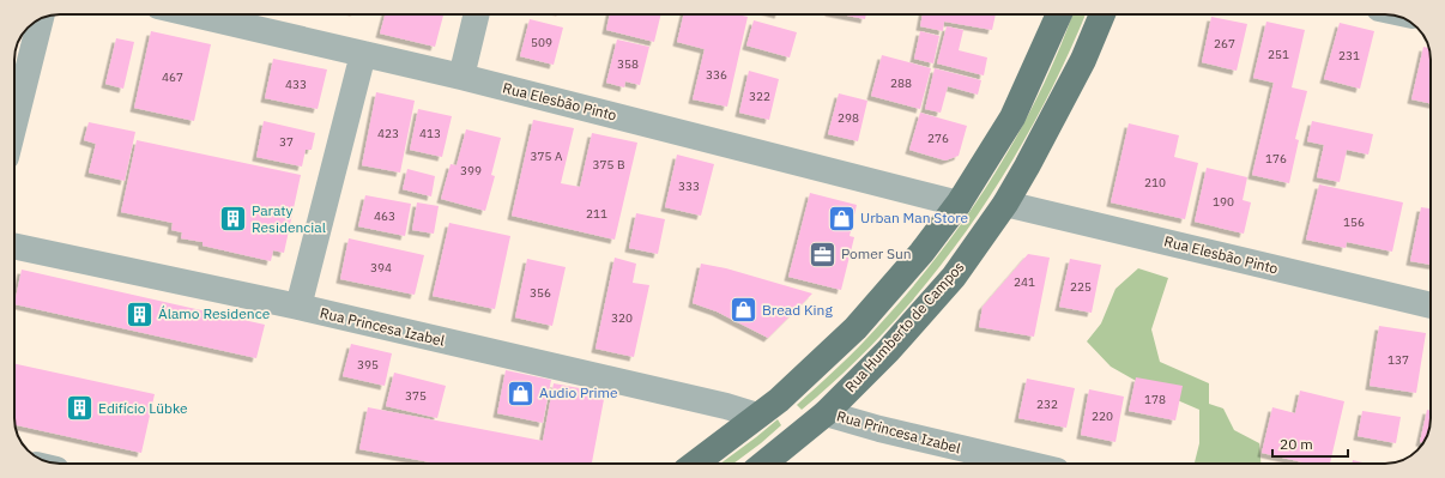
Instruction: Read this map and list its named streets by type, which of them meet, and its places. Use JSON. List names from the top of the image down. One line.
{"streets":{"main road":["Rua Humberto de Campos"],"street":["Rua Elesbão Pinto","Rua Princesa Izabel"]},"crossings":[["Rua Elesbão Pinto","Rua Humberto de Campos"],["Rua Princesa Izabel","Rua Humberto de Campos"]],"places":{"shop":["Urban Man Store","Bread King","Audio Prime"],"building":["Paraty Residencial","Álamo Residence","Edifício Lübke"],"office":["Pomer Sun"]},"house_numbers":["509","267","251","231","358","336","467","288","433","322","298","423","413","276","37","375 A","176","375 B","399","210","333","190","211","463","156","394","241","225","356","320","137","395","375","178","232","220"],"scale_bar":"20 m"}
